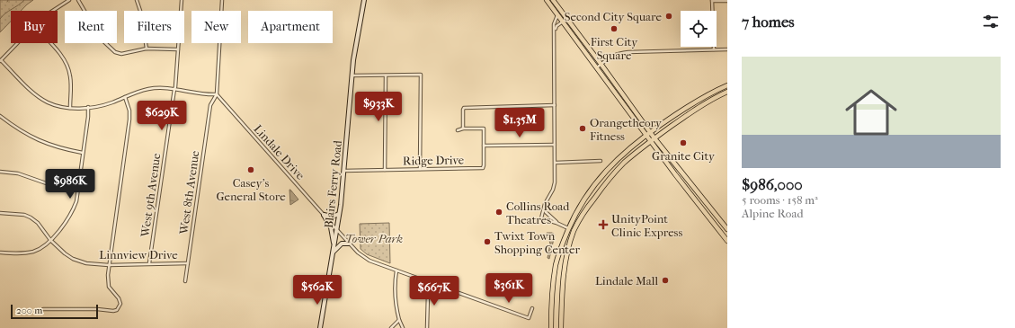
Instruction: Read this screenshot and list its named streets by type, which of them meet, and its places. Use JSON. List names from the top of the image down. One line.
{"streets":{"main road":["Blairs Ferry Road"],"street":["Lindale Drive","Ridge Drive","West 8th Avenue","West 9th Avenue","Linnview Drive"]},"crossings":[["Lindale Drive","Blairs Ferry Road"],["Lindale Drive","West 8th Avenue"],["Ridge Drive","Blairs Ferry Road"],["West 8th Avenue","Linnview Drive"],["West 9th Avenue","Linnview Drive"]],"parks":["Tower Park"],"places":{"other":["Second City Square","First City Square","Orangetheory Fitness","Granite City","Casey's General Store","Collins Road Theatres","Twixt Town Shopping Center","Lindale Mall"],"health":["UnityPoint Clinic Express"]},"scale_bar":"200 m","page":{"heading":"7 homes","chip":["Buy","Rent","Filters","New","Apartment"],"list":[{"name":"$986,000","note":"5 rooms · 158 m² · Alpine Road"}],"price":["$933K","$629K","$1.35M","$986K","$361K","$562K","$667K"],"scale":"200 m"}}
